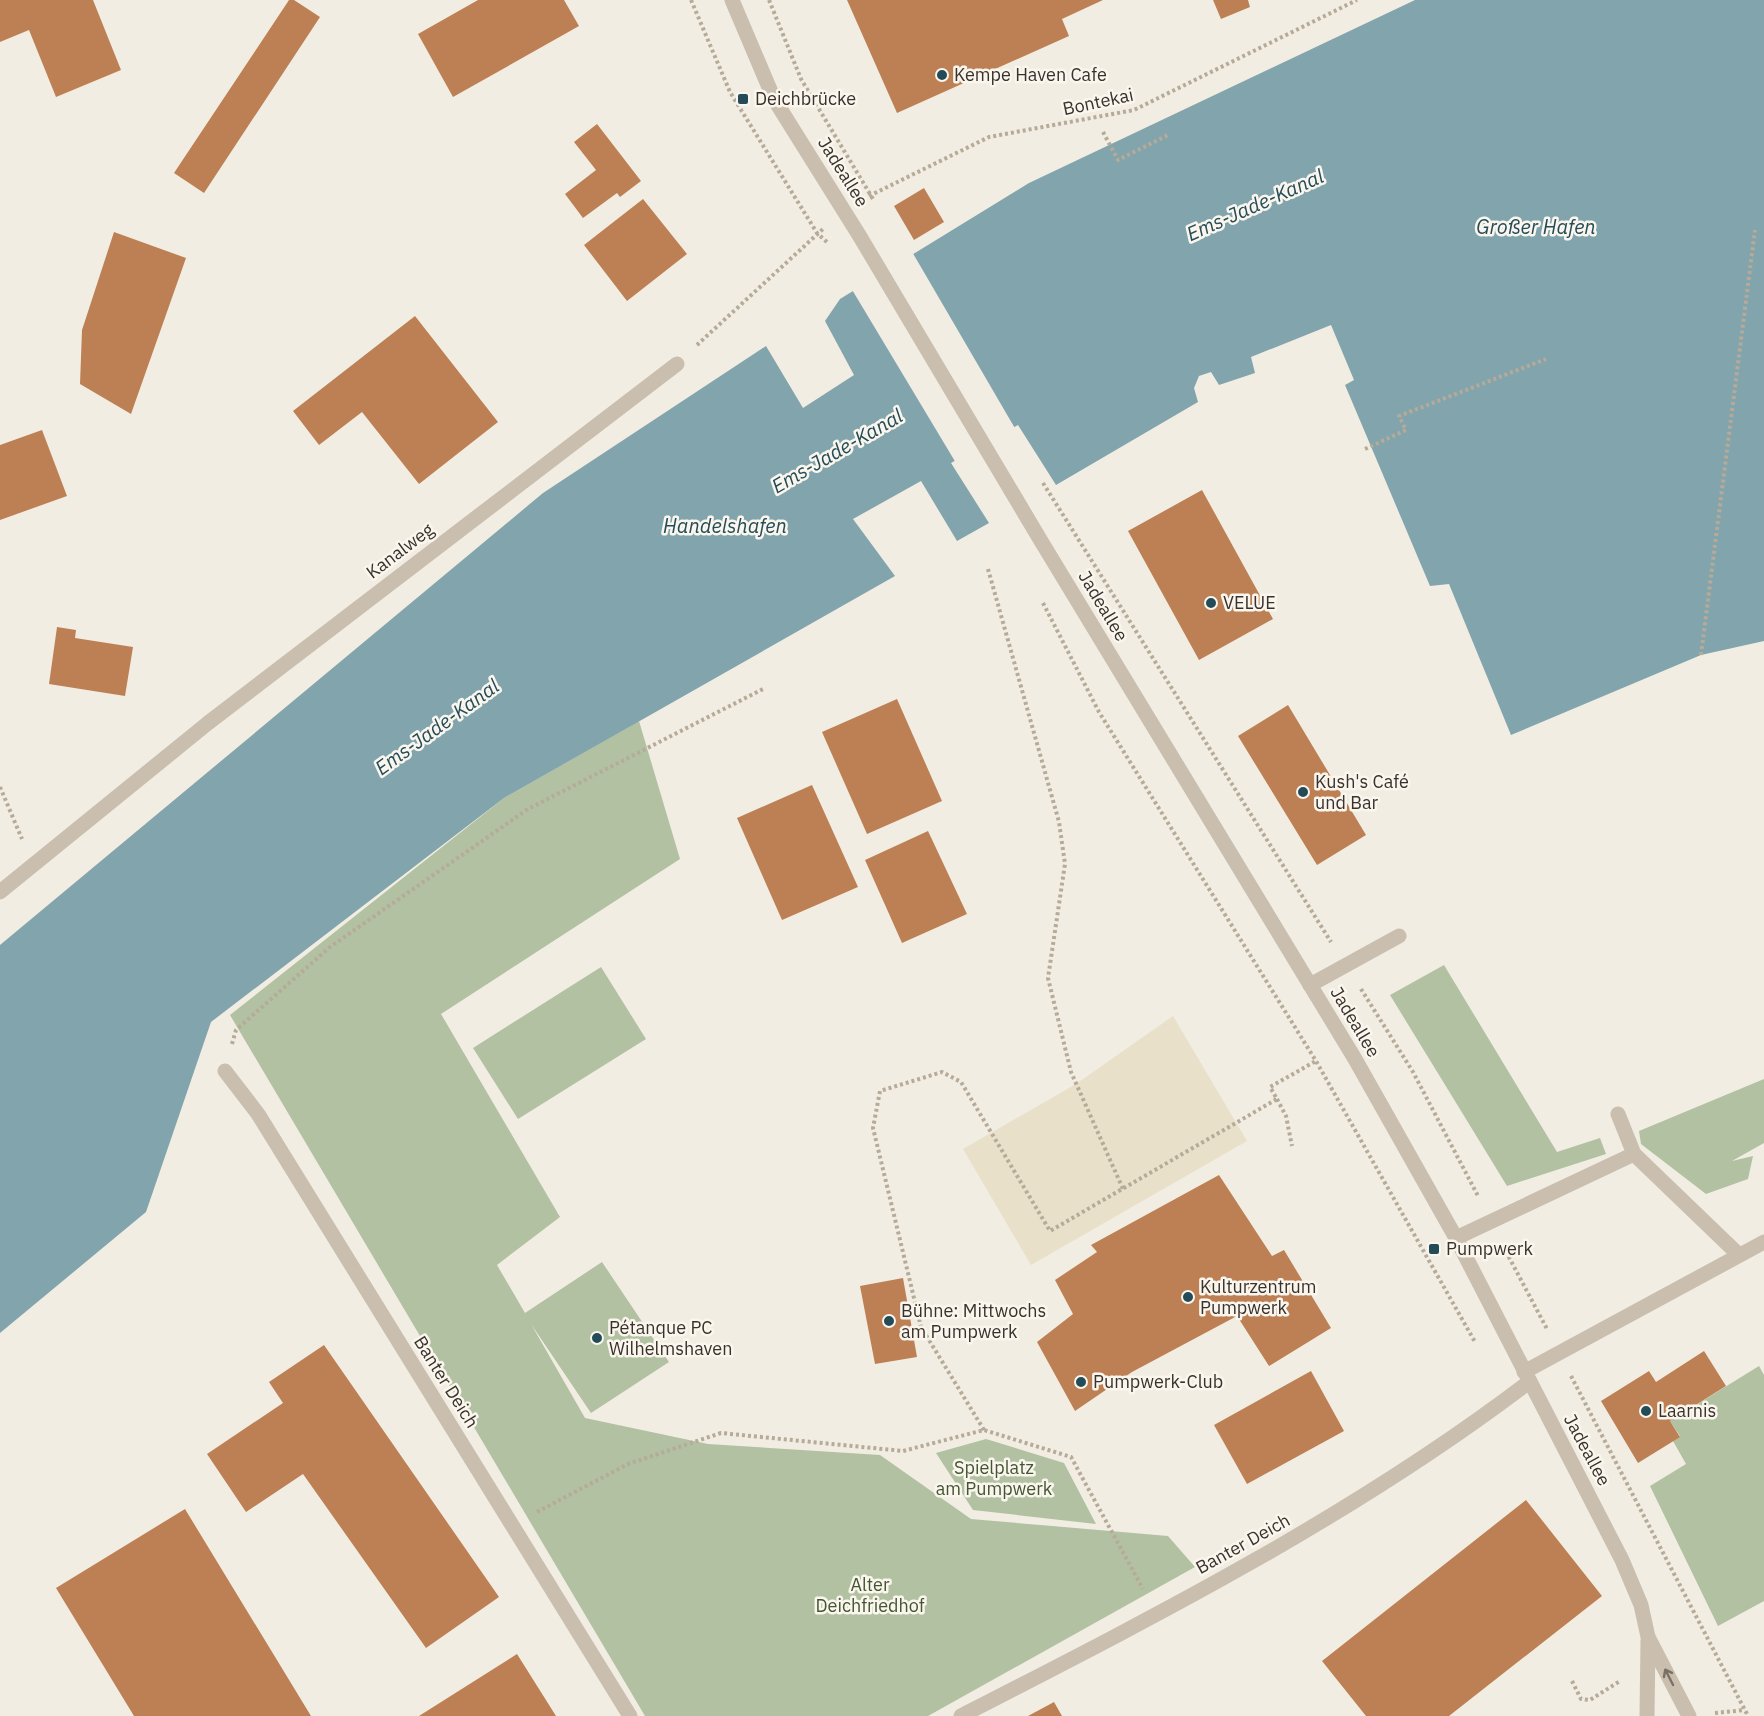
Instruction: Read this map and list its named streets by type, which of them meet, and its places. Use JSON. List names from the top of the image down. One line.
{"streets":{"street":["Jadeallee","Kanalweg","Banter Deich"],"path":["Bontekai"]},"crossings":[["Jadeallee","Banter Deich"]],"water":["Ems-Jade-Kanal","Großer Hafen","Handelshafen"],"parks":["Spielplatz am Pumpwerk","Alter Deichfriedhof"],"places":{"other":["Kempe Haven Cafe","VELUE","Kush's Café und Bar","Kulturzentrum Pumpwerk","Bühne: Mittwochs am Pumpwerk","Pétanque PC Wilhelmshaven","Pumpwerk-Club","Laarnis"],"transit":["Deichbrücke","Pumpwerk"]}}
